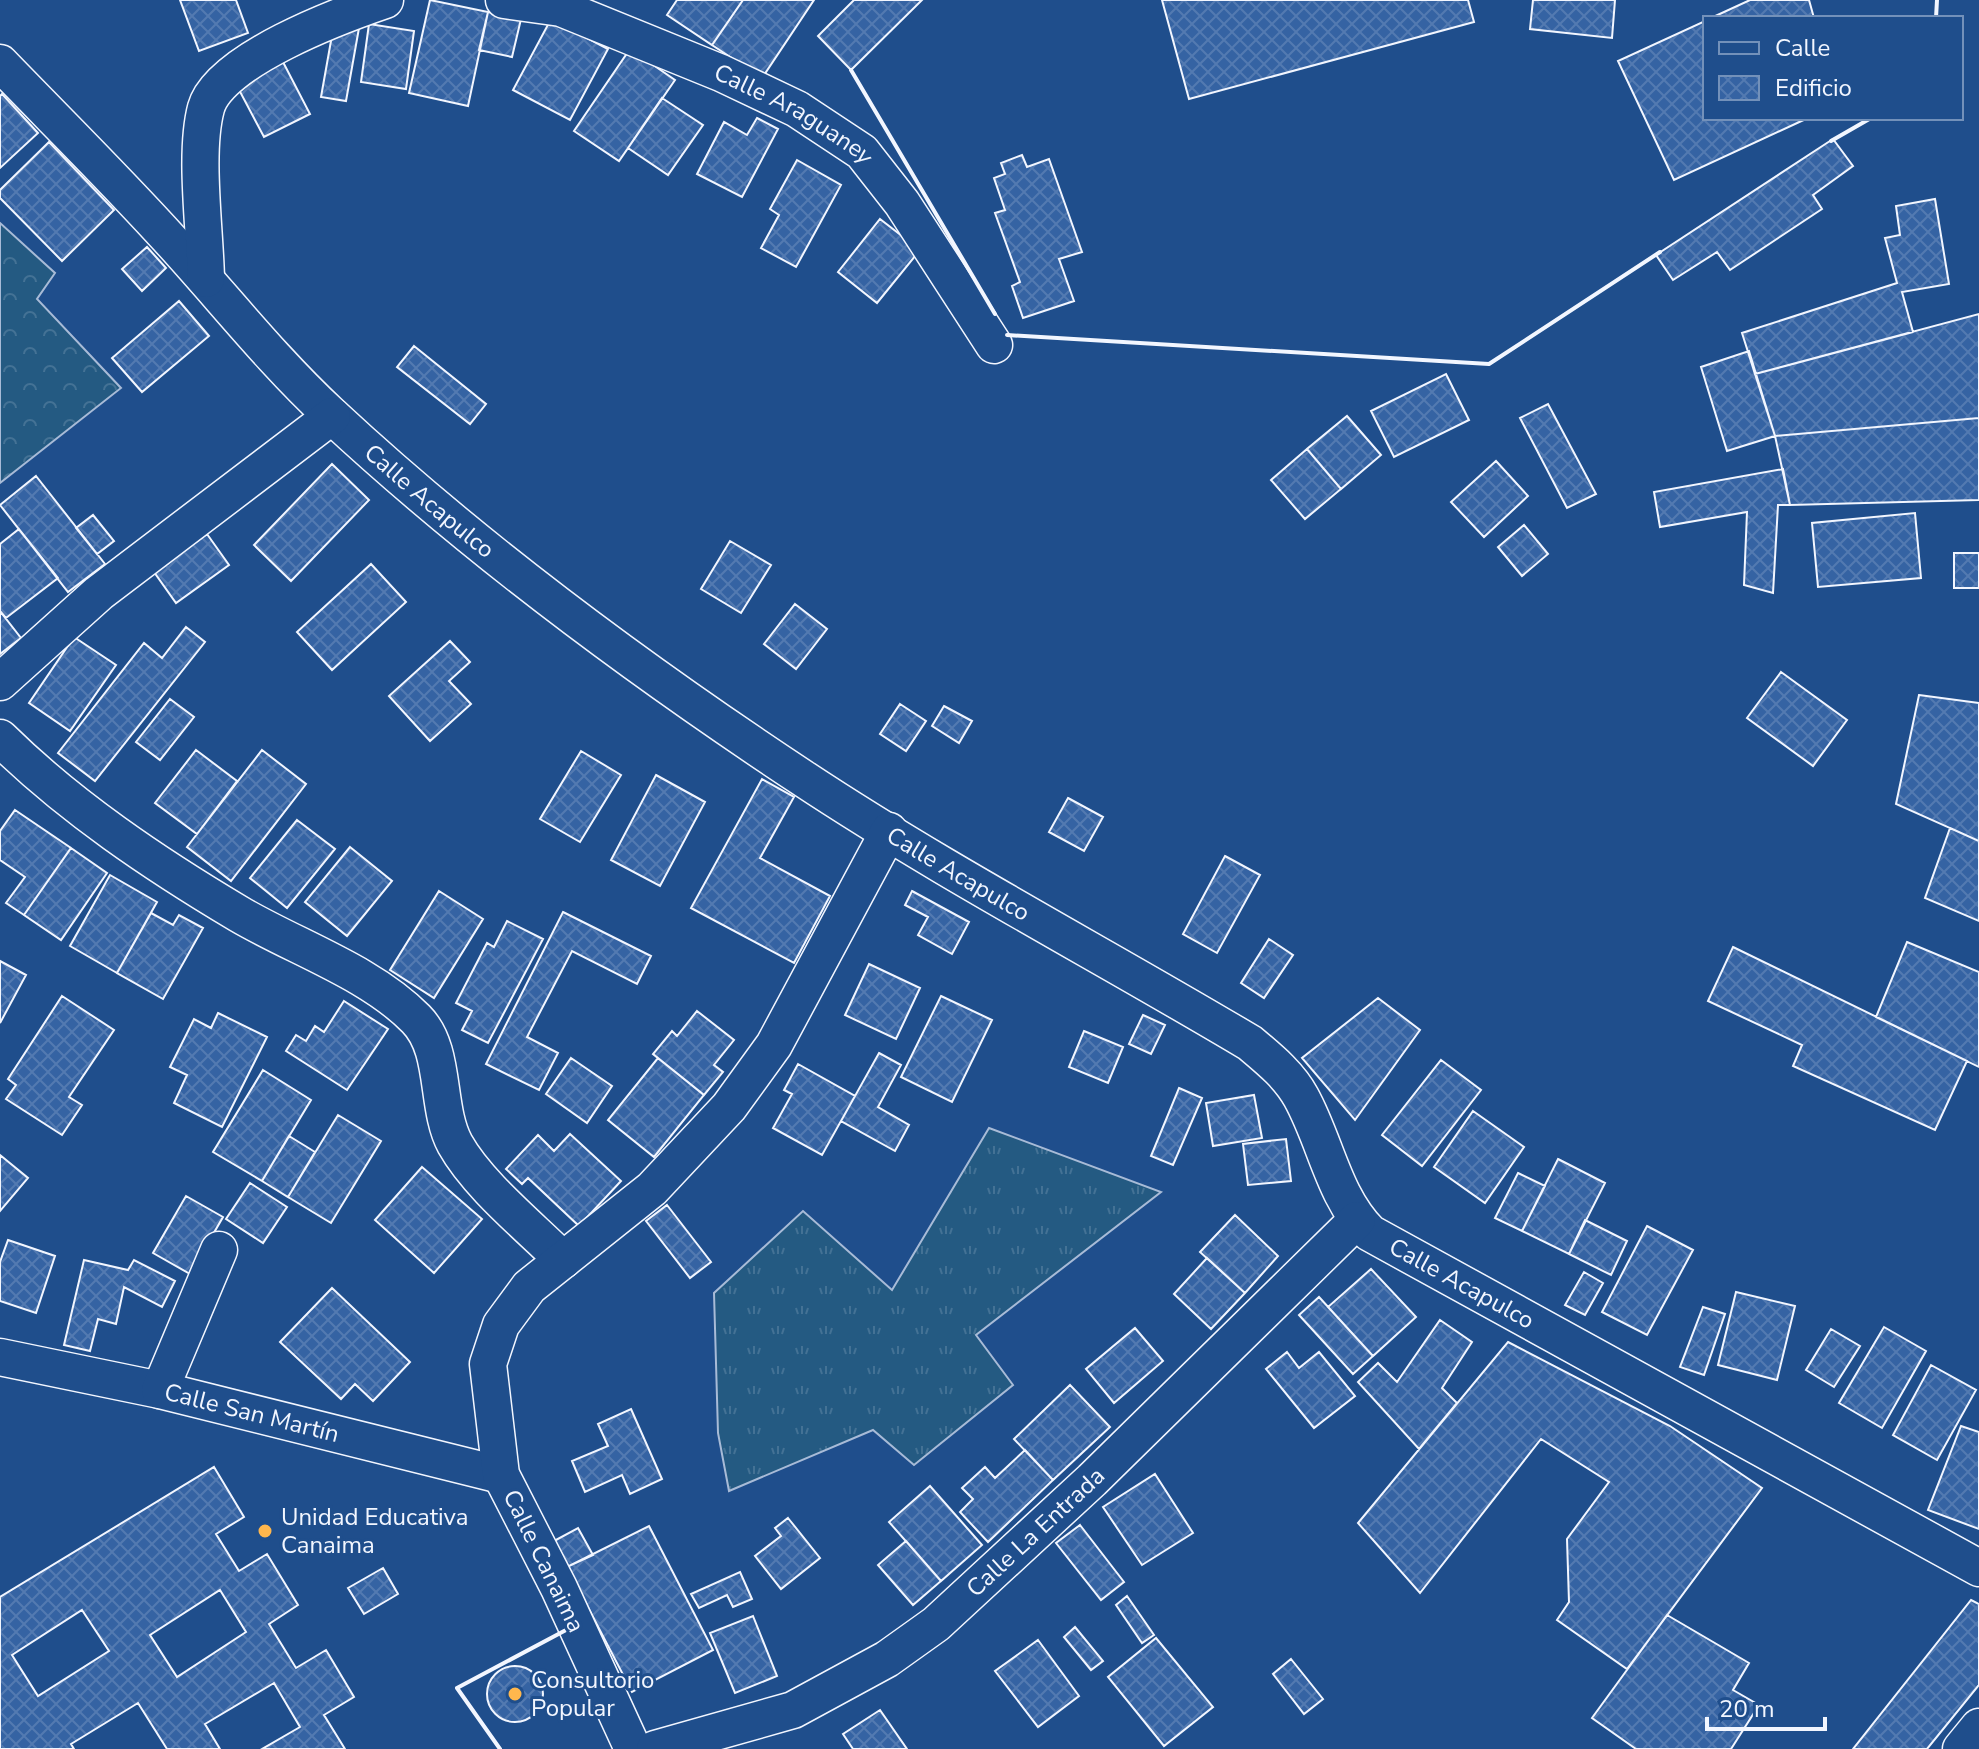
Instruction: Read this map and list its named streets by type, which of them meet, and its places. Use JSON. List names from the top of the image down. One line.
{"streets":{"street":["Calle Araguaney","Calle Acapulco","Calle San Martín","Calle La Entrada","Calle Canaima"]},"crossings":[["Calle Acapulco","Calle La Entrada"],["Calle San Martín","Calle Canaima"]],"places":["Unidad Educativa Canaima","Consultorio Popular"],"legend":["Calle","Edificio"],"scale_bar":"20 m"}
